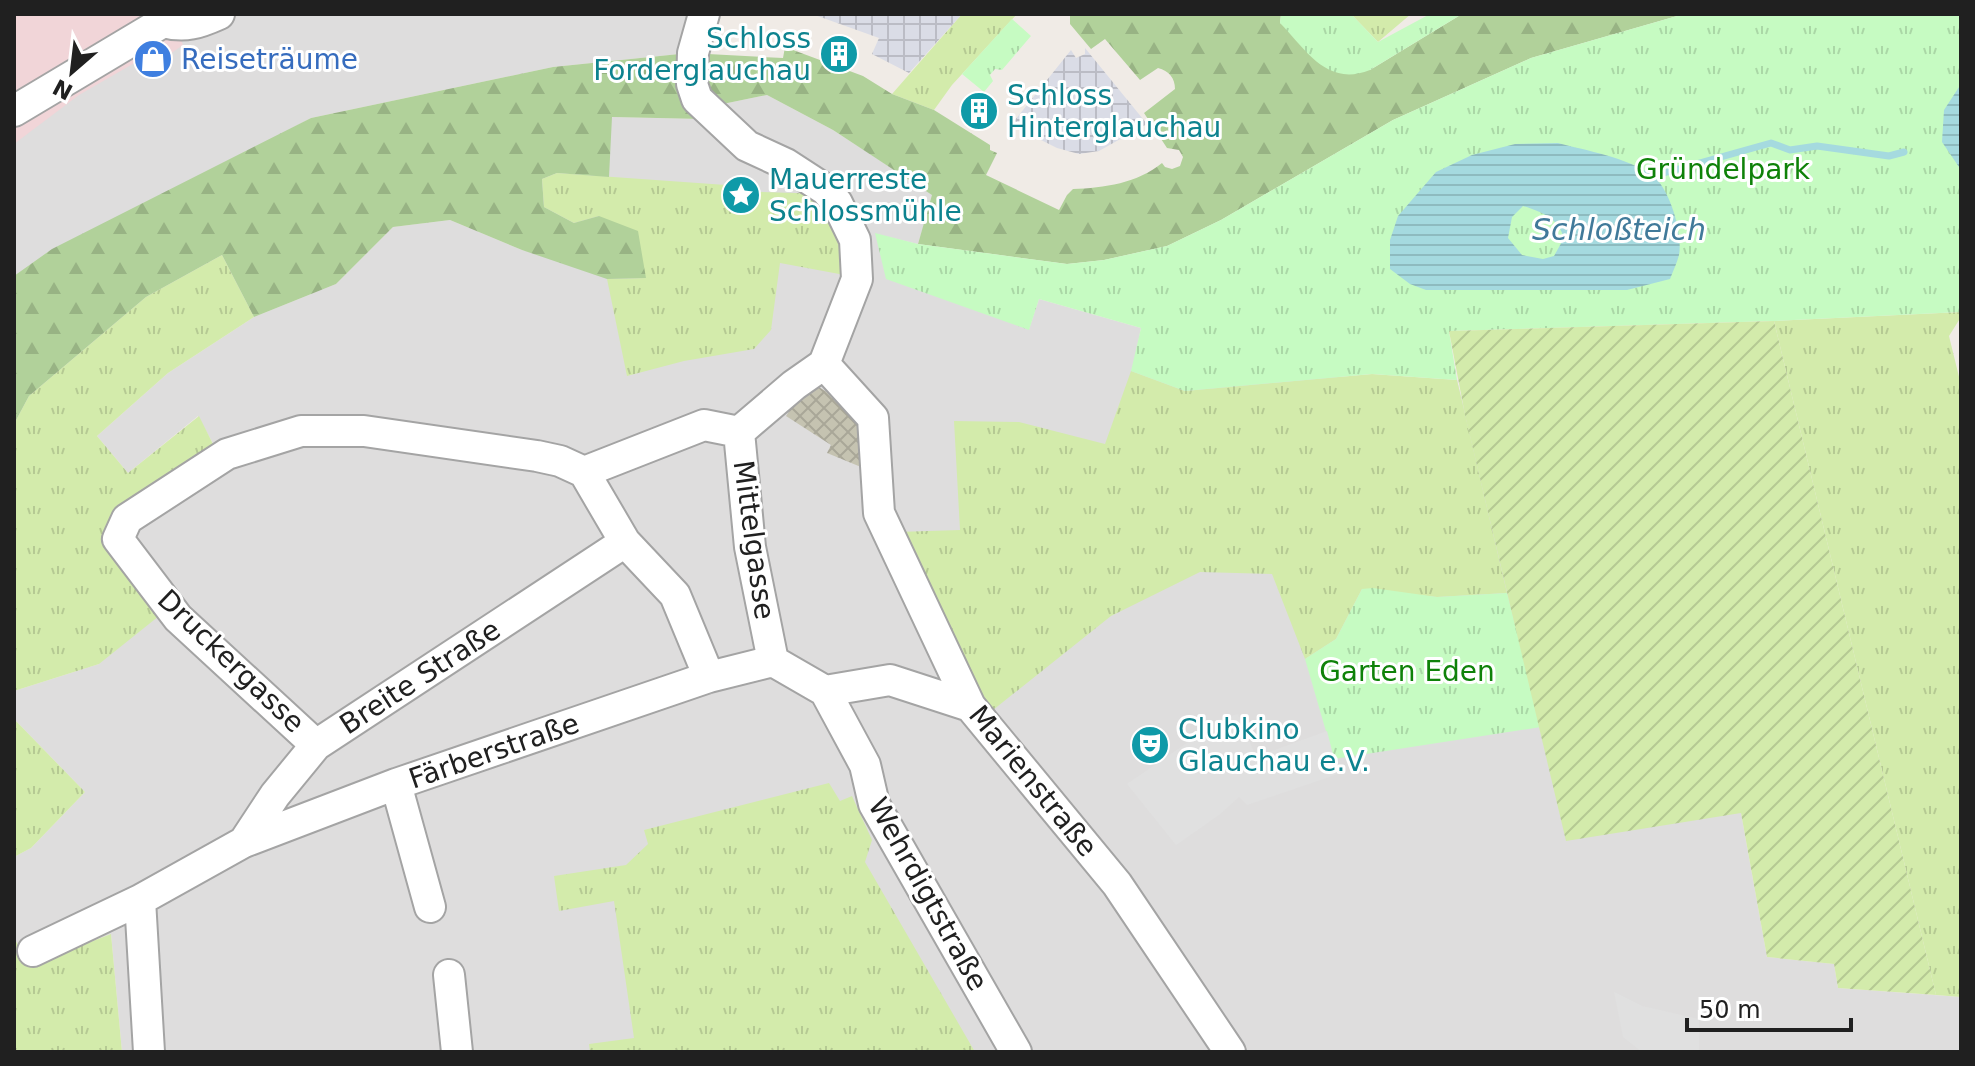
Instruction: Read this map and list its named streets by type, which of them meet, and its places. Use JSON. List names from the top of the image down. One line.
{"streets":{"street":["Mittelgasse","Druckergasse","Breite Straße","Färberstraße","Marienstraße","Wehrdigtstraße"]},"crossings":[["Mittelgasse","Färberstraße"],["Mittelgasse","Marienstraße"],["Druckergasse","Breite Straße"],["Breite Straße","Färberstraße"]],"water":["Schloßteich"],"parks":["Gründelpark","Garten Eden"],"places":{"building":["Schloss Forderglauchau","Schloss Hinterglauchau"],"shop":["Reiseträume"],"place":["Mauerreste Schlossmühle"],"theatre":["Clubkino Glauchau e.V."]},"scale_bar":"50 m","north":"bottom left"}
